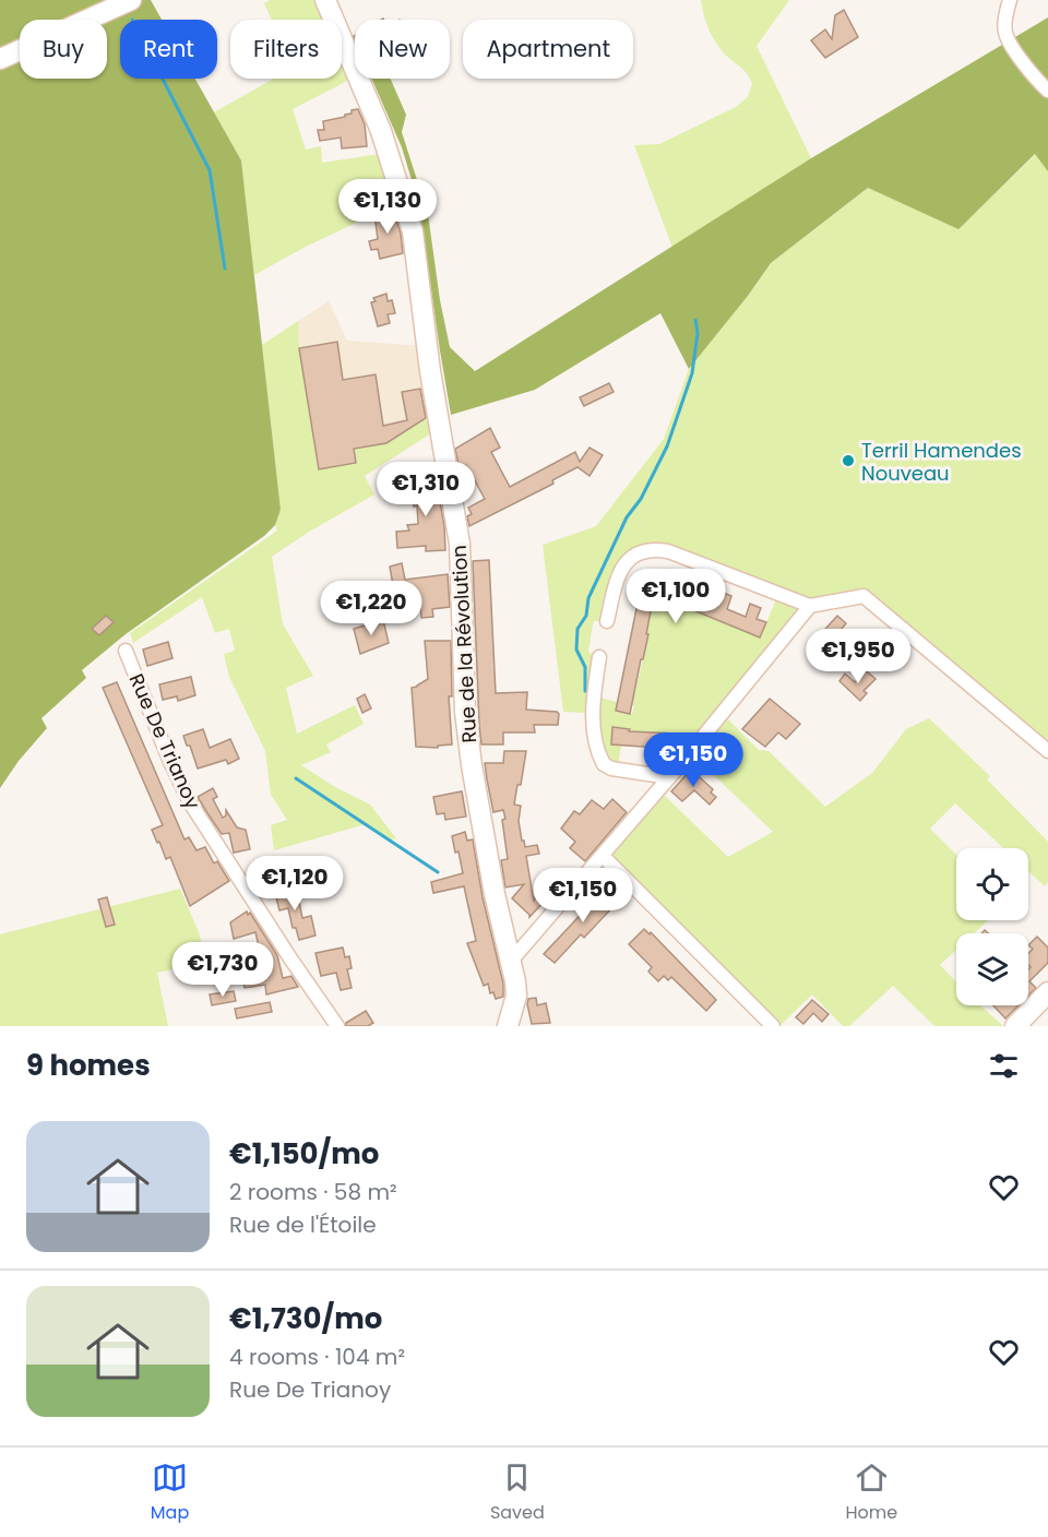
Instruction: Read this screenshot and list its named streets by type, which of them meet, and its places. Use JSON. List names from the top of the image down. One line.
{"streets":{"street":["Rue de la Révolution","Rue De Trianoy"]},"places":["Terril Hamendes Nouveau"],"page":{"chip":["Buy","Rent","Filters","New","Apartment"],"price":["€1,130","€1,310","€1,100","€1,220","€1,950","€1,150","€1,120","€1,150","€1,730"],"heading":"9 homes","list":[{"name":"€1,150/mo","note":"2 rooms · 58 m² · Rue de l'Étoile"},{"name":"€1,730/mo","note":"4 rooms · 104 m² · Rue De Trianoy"}],"tabs":["Map","Saved","Home"]}}
